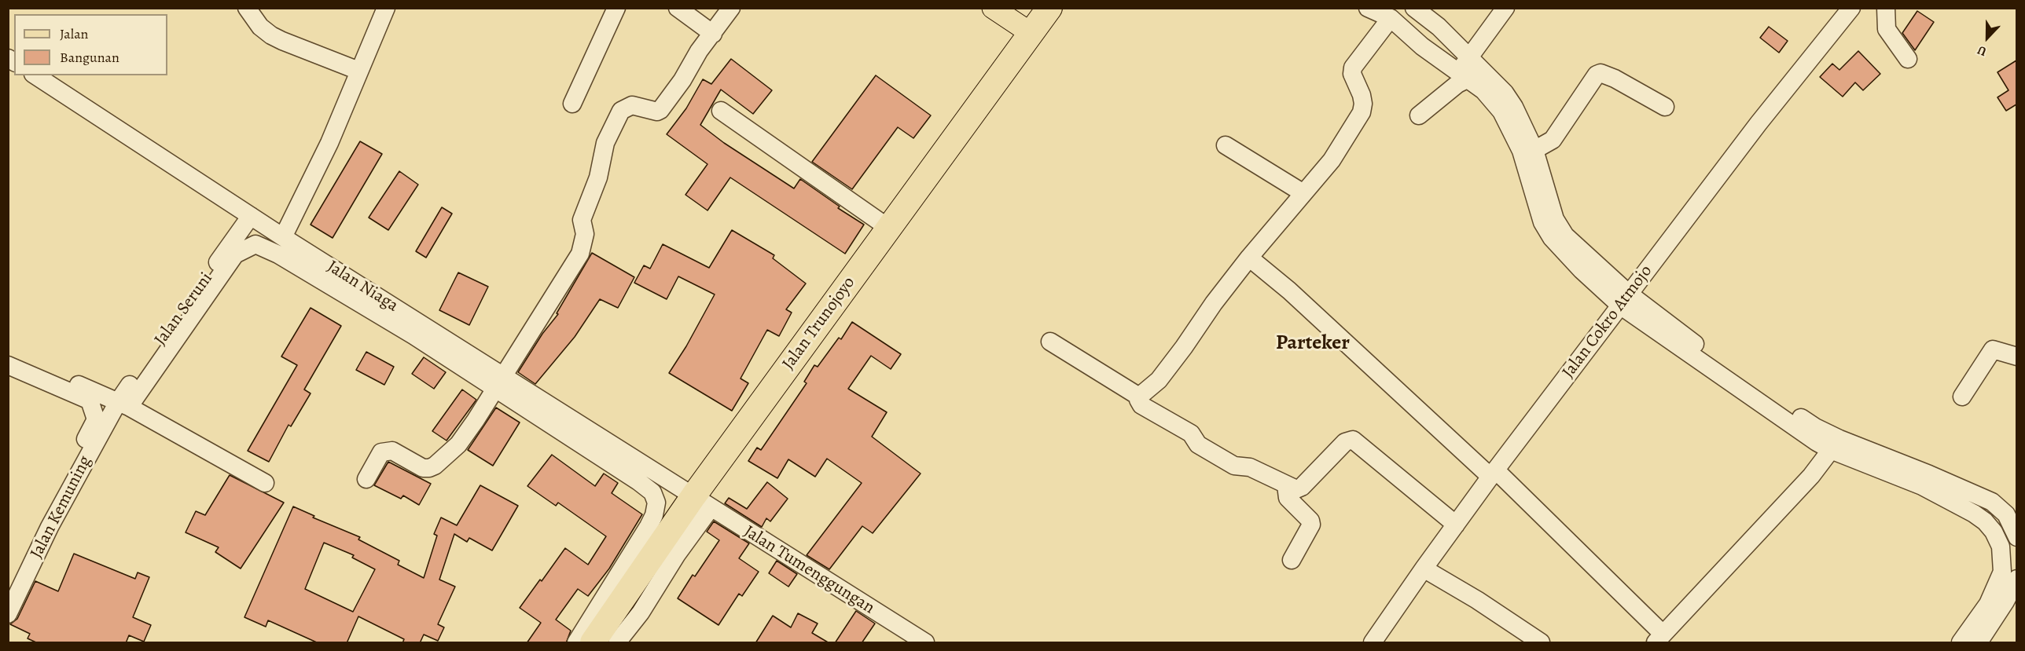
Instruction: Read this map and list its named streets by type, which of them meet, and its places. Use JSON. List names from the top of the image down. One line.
{"streets":{"highway":["Jalan Trunojoyo"],"street":["Jalan Niaga","Jalan Seruni","Jalan Cokro Atmojo","Jalan Kemuning","Jalan Tumenggungan"]},"crossings":[["Jalan Niaga","Jalan Seruni"],["Jalan Niaga","Jalan Trunojoyo"],["Jalan Niaga","Jalan Tumenggungan"],["Jalan Seruni","Jalan Kemuning"],["Jalan Trunojoyo","Jalan Tumenggungan"]],"districts":["Parteker"],"legend":["Jalan","Bangunan"],"north":"bottom"}
